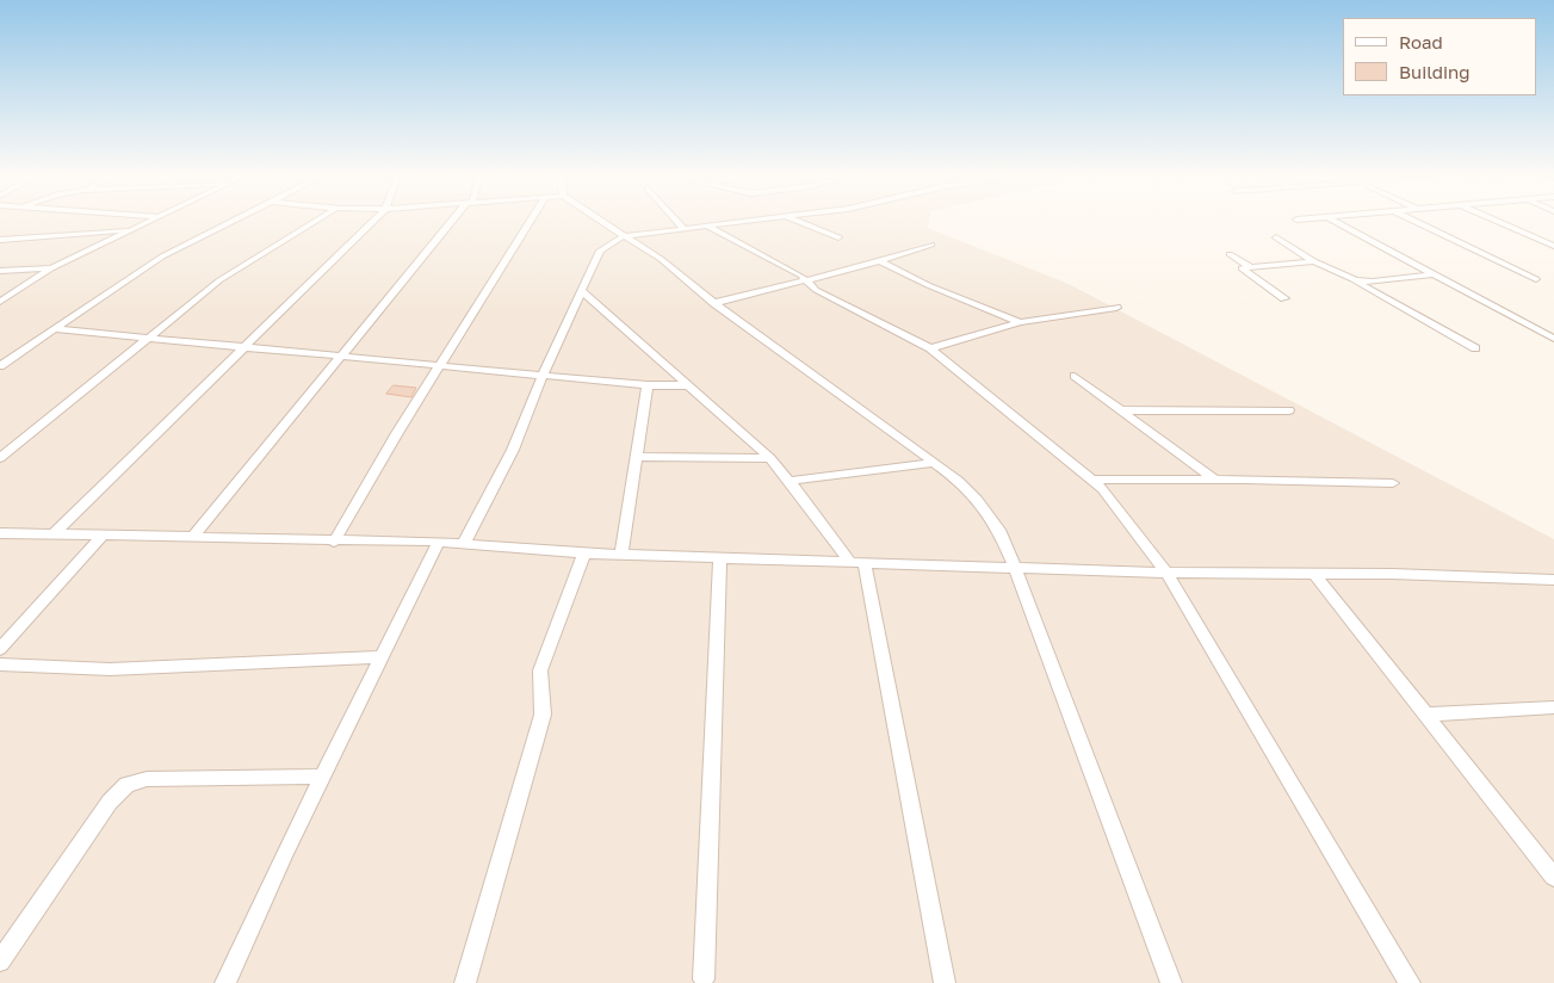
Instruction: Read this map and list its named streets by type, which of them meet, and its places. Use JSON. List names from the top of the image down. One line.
{"legend":["Road","Building"]}
